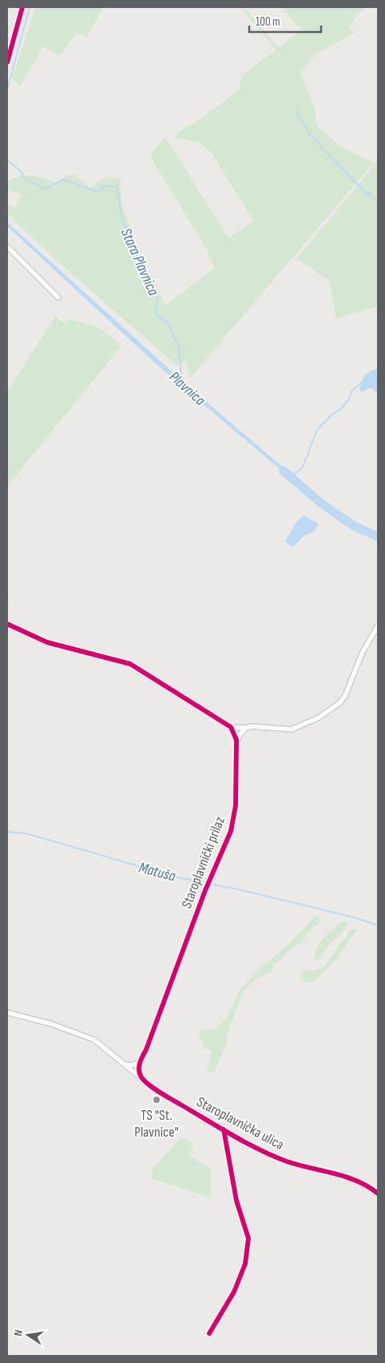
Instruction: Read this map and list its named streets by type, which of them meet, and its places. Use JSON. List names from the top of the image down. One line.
{"streets":{"street":["Staroplavnički prilaz","Staroplavnička ulica"]},"water":["Stara Plavnica","Plavnica","Matuša"],"places":["TS \"St. Plavnice\""],"scale_bar":"100 m","north":"left"}
